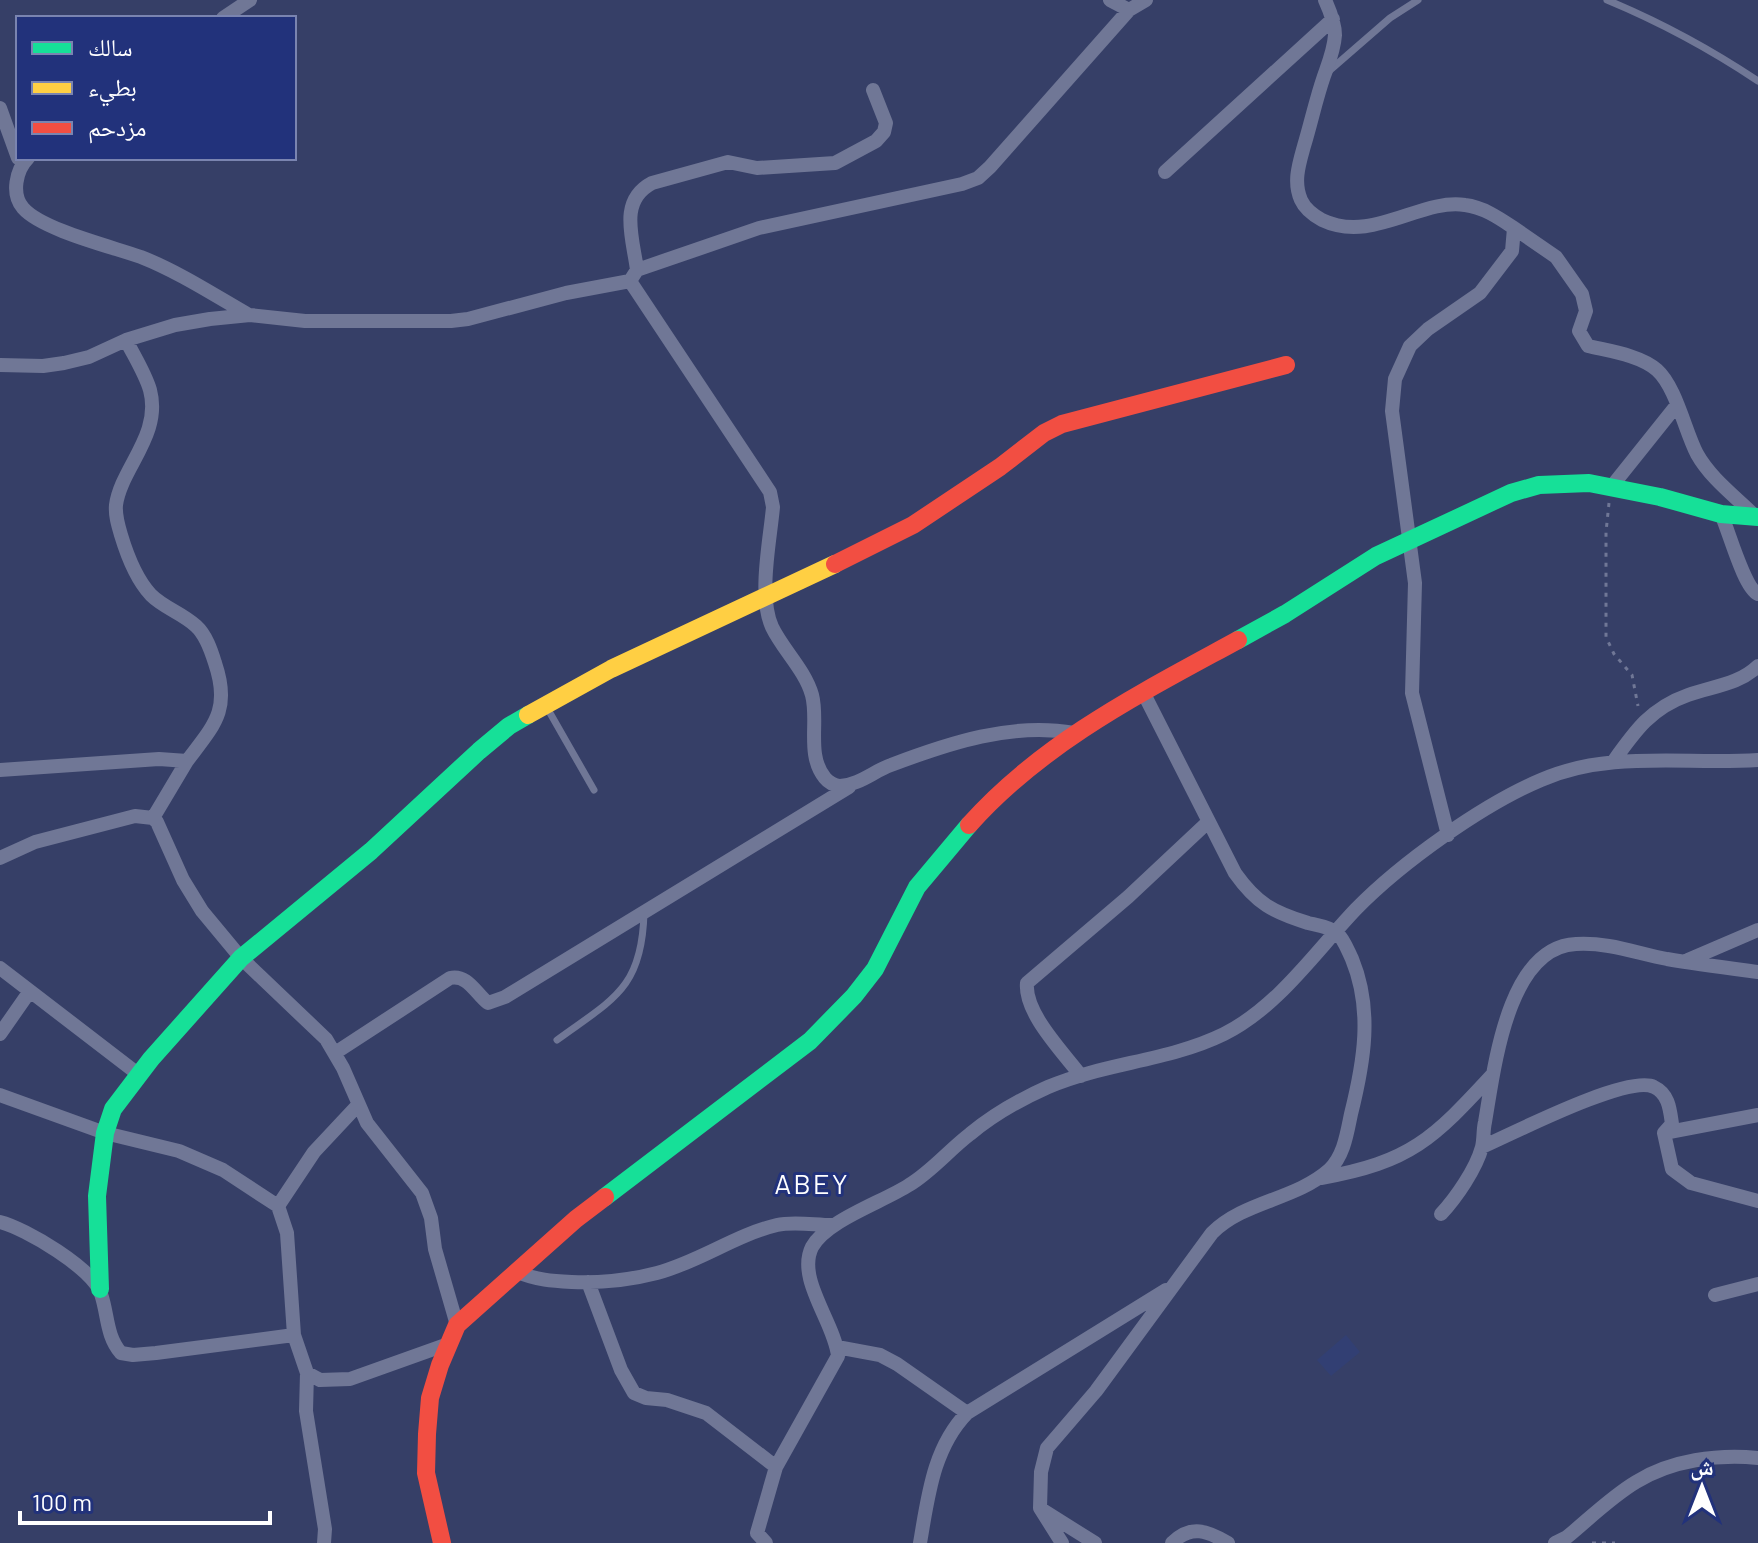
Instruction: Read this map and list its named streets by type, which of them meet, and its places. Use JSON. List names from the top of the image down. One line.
{"districts":["ABEY"],"legend":["سالك","بطيء","مزدحم"],"scale_bar":"100 m","north":"top"}
